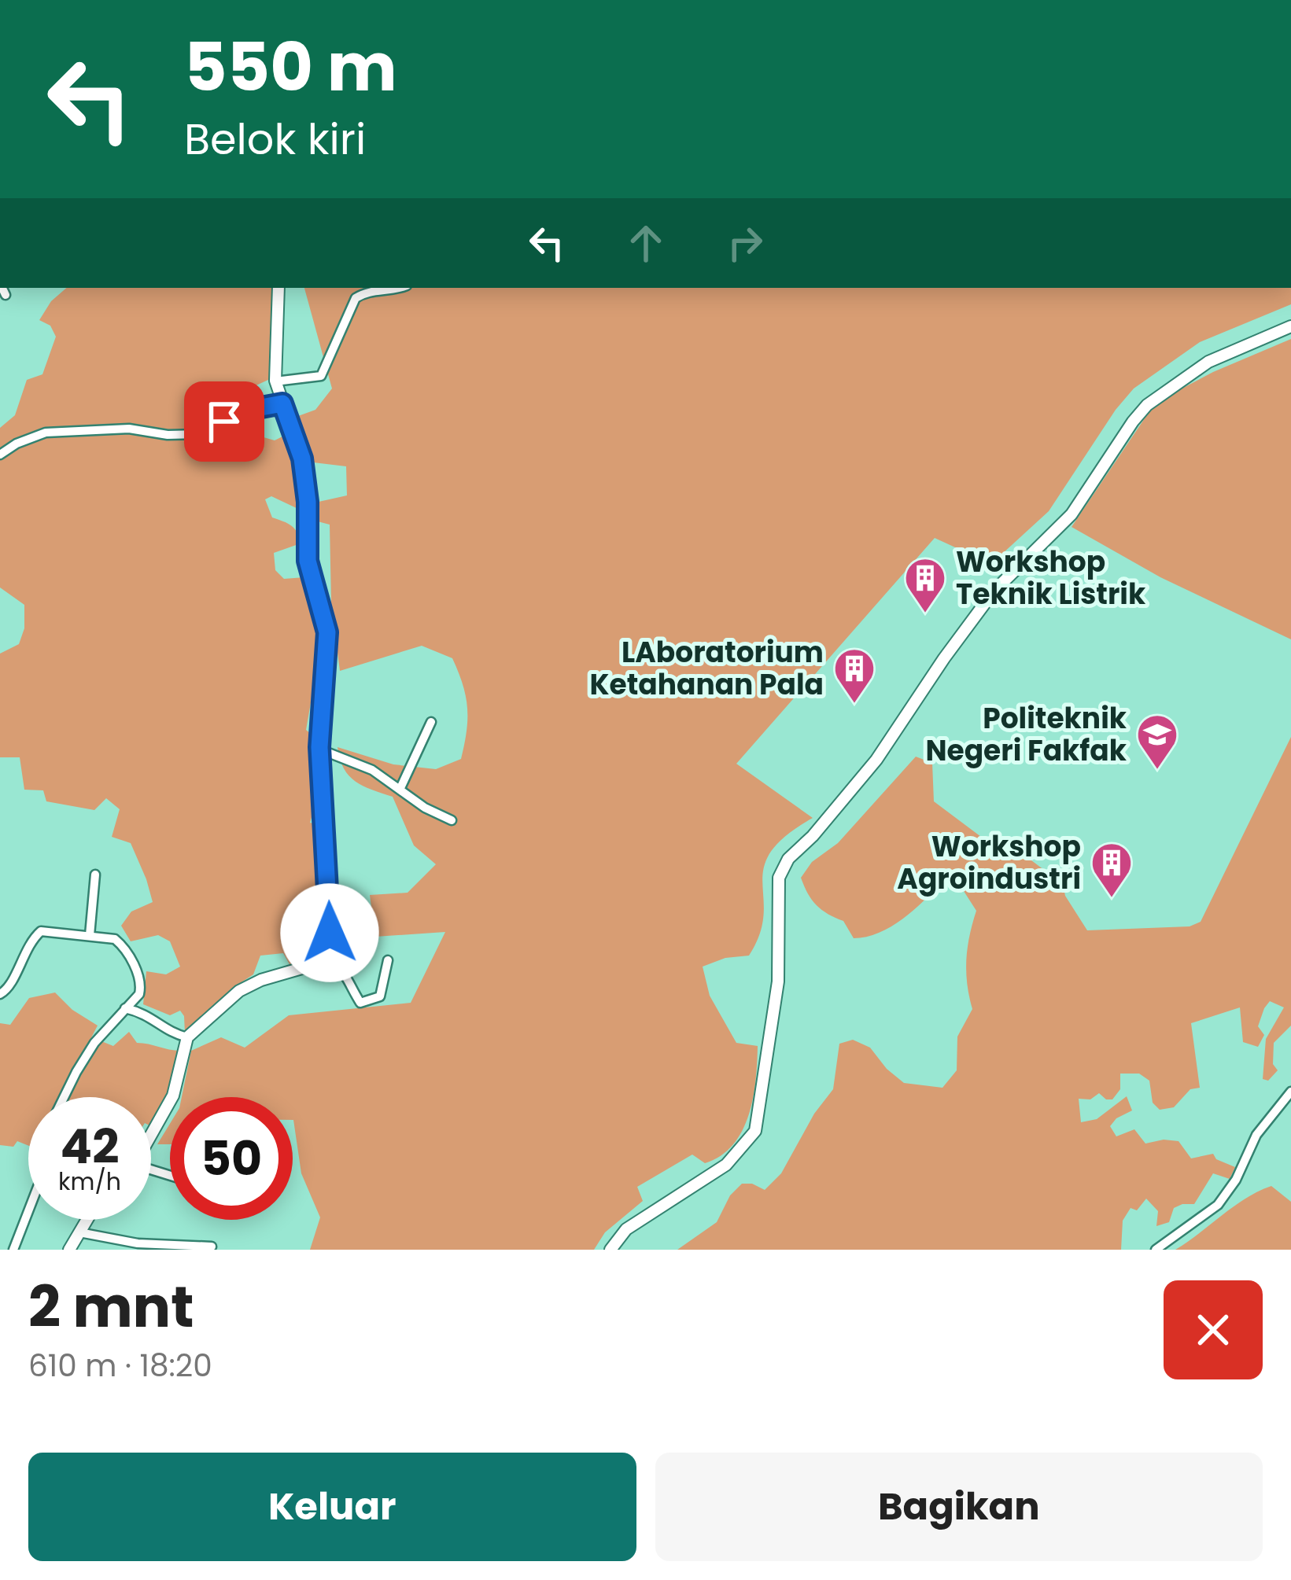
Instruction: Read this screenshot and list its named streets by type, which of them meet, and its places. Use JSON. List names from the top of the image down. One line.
{"places":{"building":["Workshop Teknik Listrik","LAboratorium Ketahanan Pala","Workshop Agroindustri"],"school or university":["Politeknik Negeri Fakfak"]},"page":{"turn":["550 m","Belok kiri"],"speed":"42 km/h","limit":"50","heading":["2 mnt","610 m · 18:20"],"buttons":["Keluar","Bagikan"]}}
